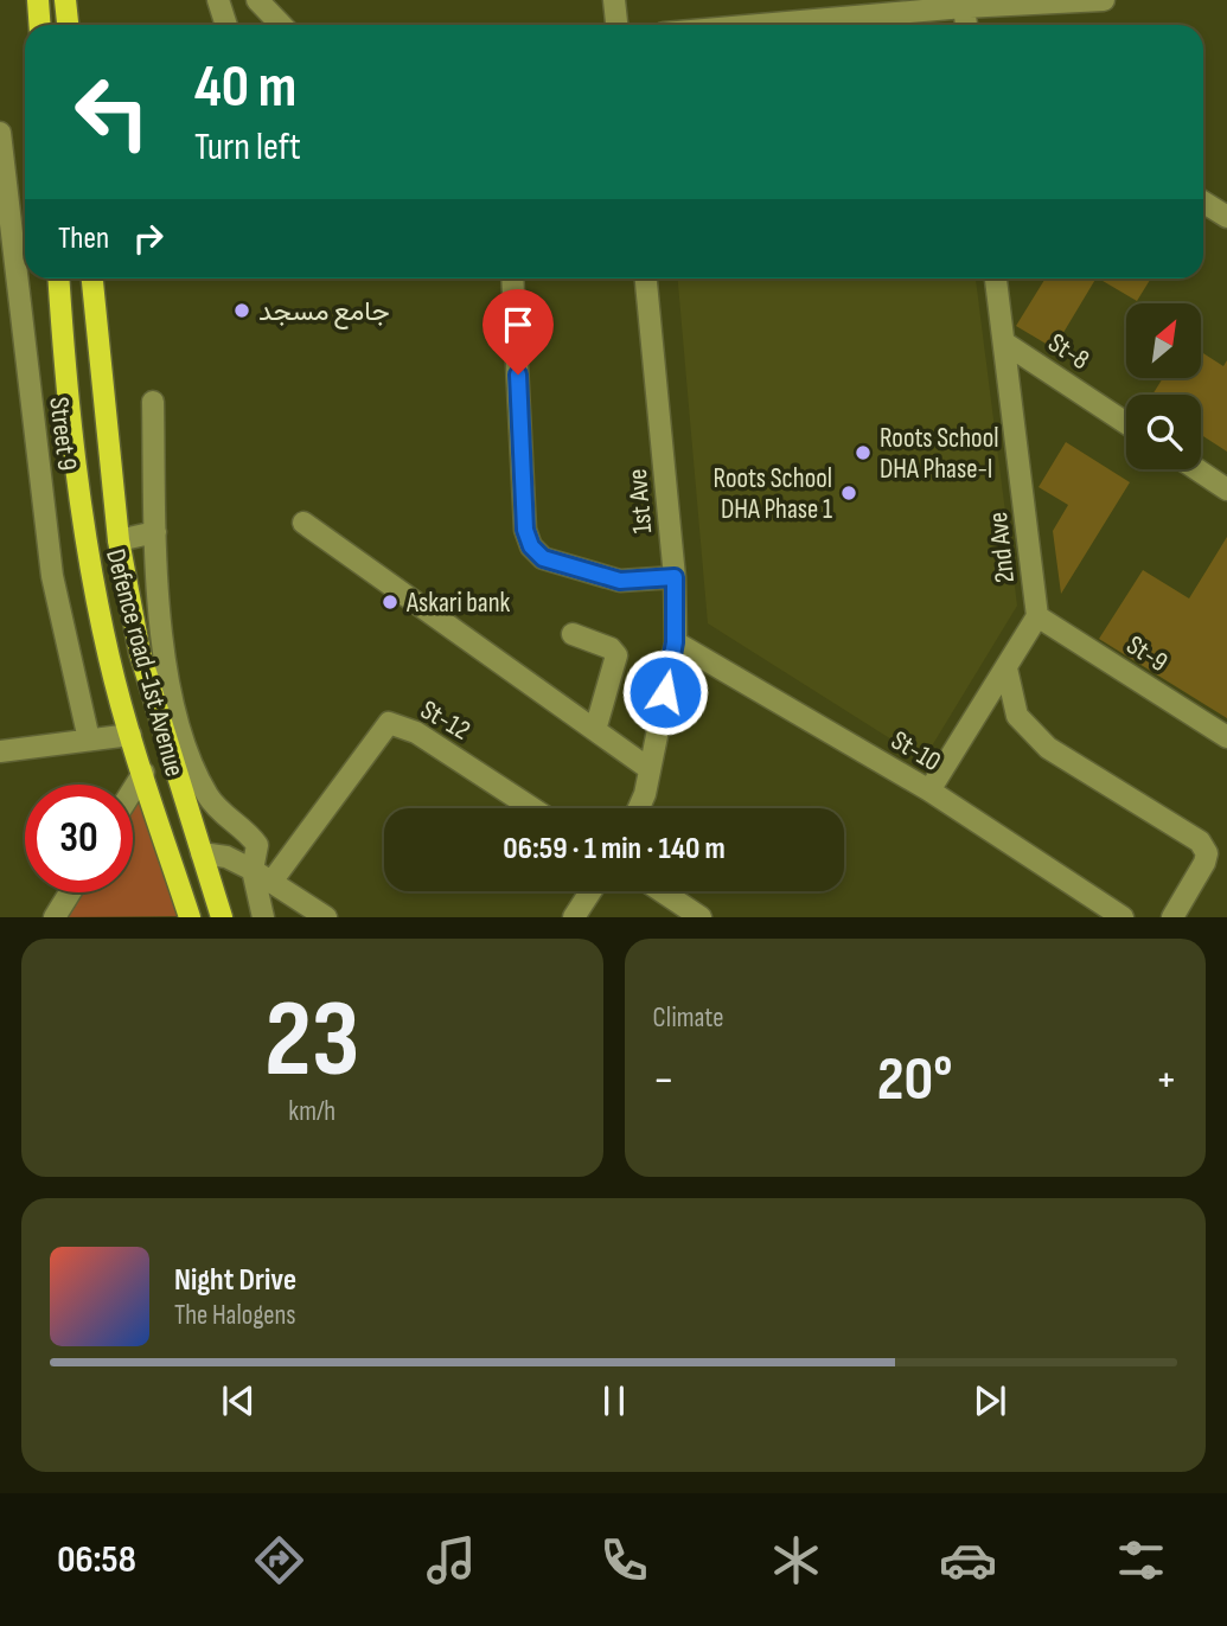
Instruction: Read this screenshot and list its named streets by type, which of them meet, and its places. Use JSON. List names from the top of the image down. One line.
{"streets":{"main road":["Defence road -1st Avenue"],"street":["St-8","Street 9","1st Ave","2nd Ave","St-9","St-12","St-10"]},"crossings":[["St-8","2nd Ave"],["1st Ave","St-10"],["2nd Ave","St-9"],["2nd Ave","St-10"]],"places":["جامع مسجد","Roots School DHA Phase-I","Roots School DHA Phase 1","Askari bank"],"north":"top right","page":{"turn":["40 m","Turn left"],"then":"Then","limit":"30","trip":"06:59 · 1 min · 140 m","tile":[["23","km/h"],"Climate"],"heat":["−","20°","+"],"song":["Night Drive","The Halogens"],"tabs":"06:58"}}
